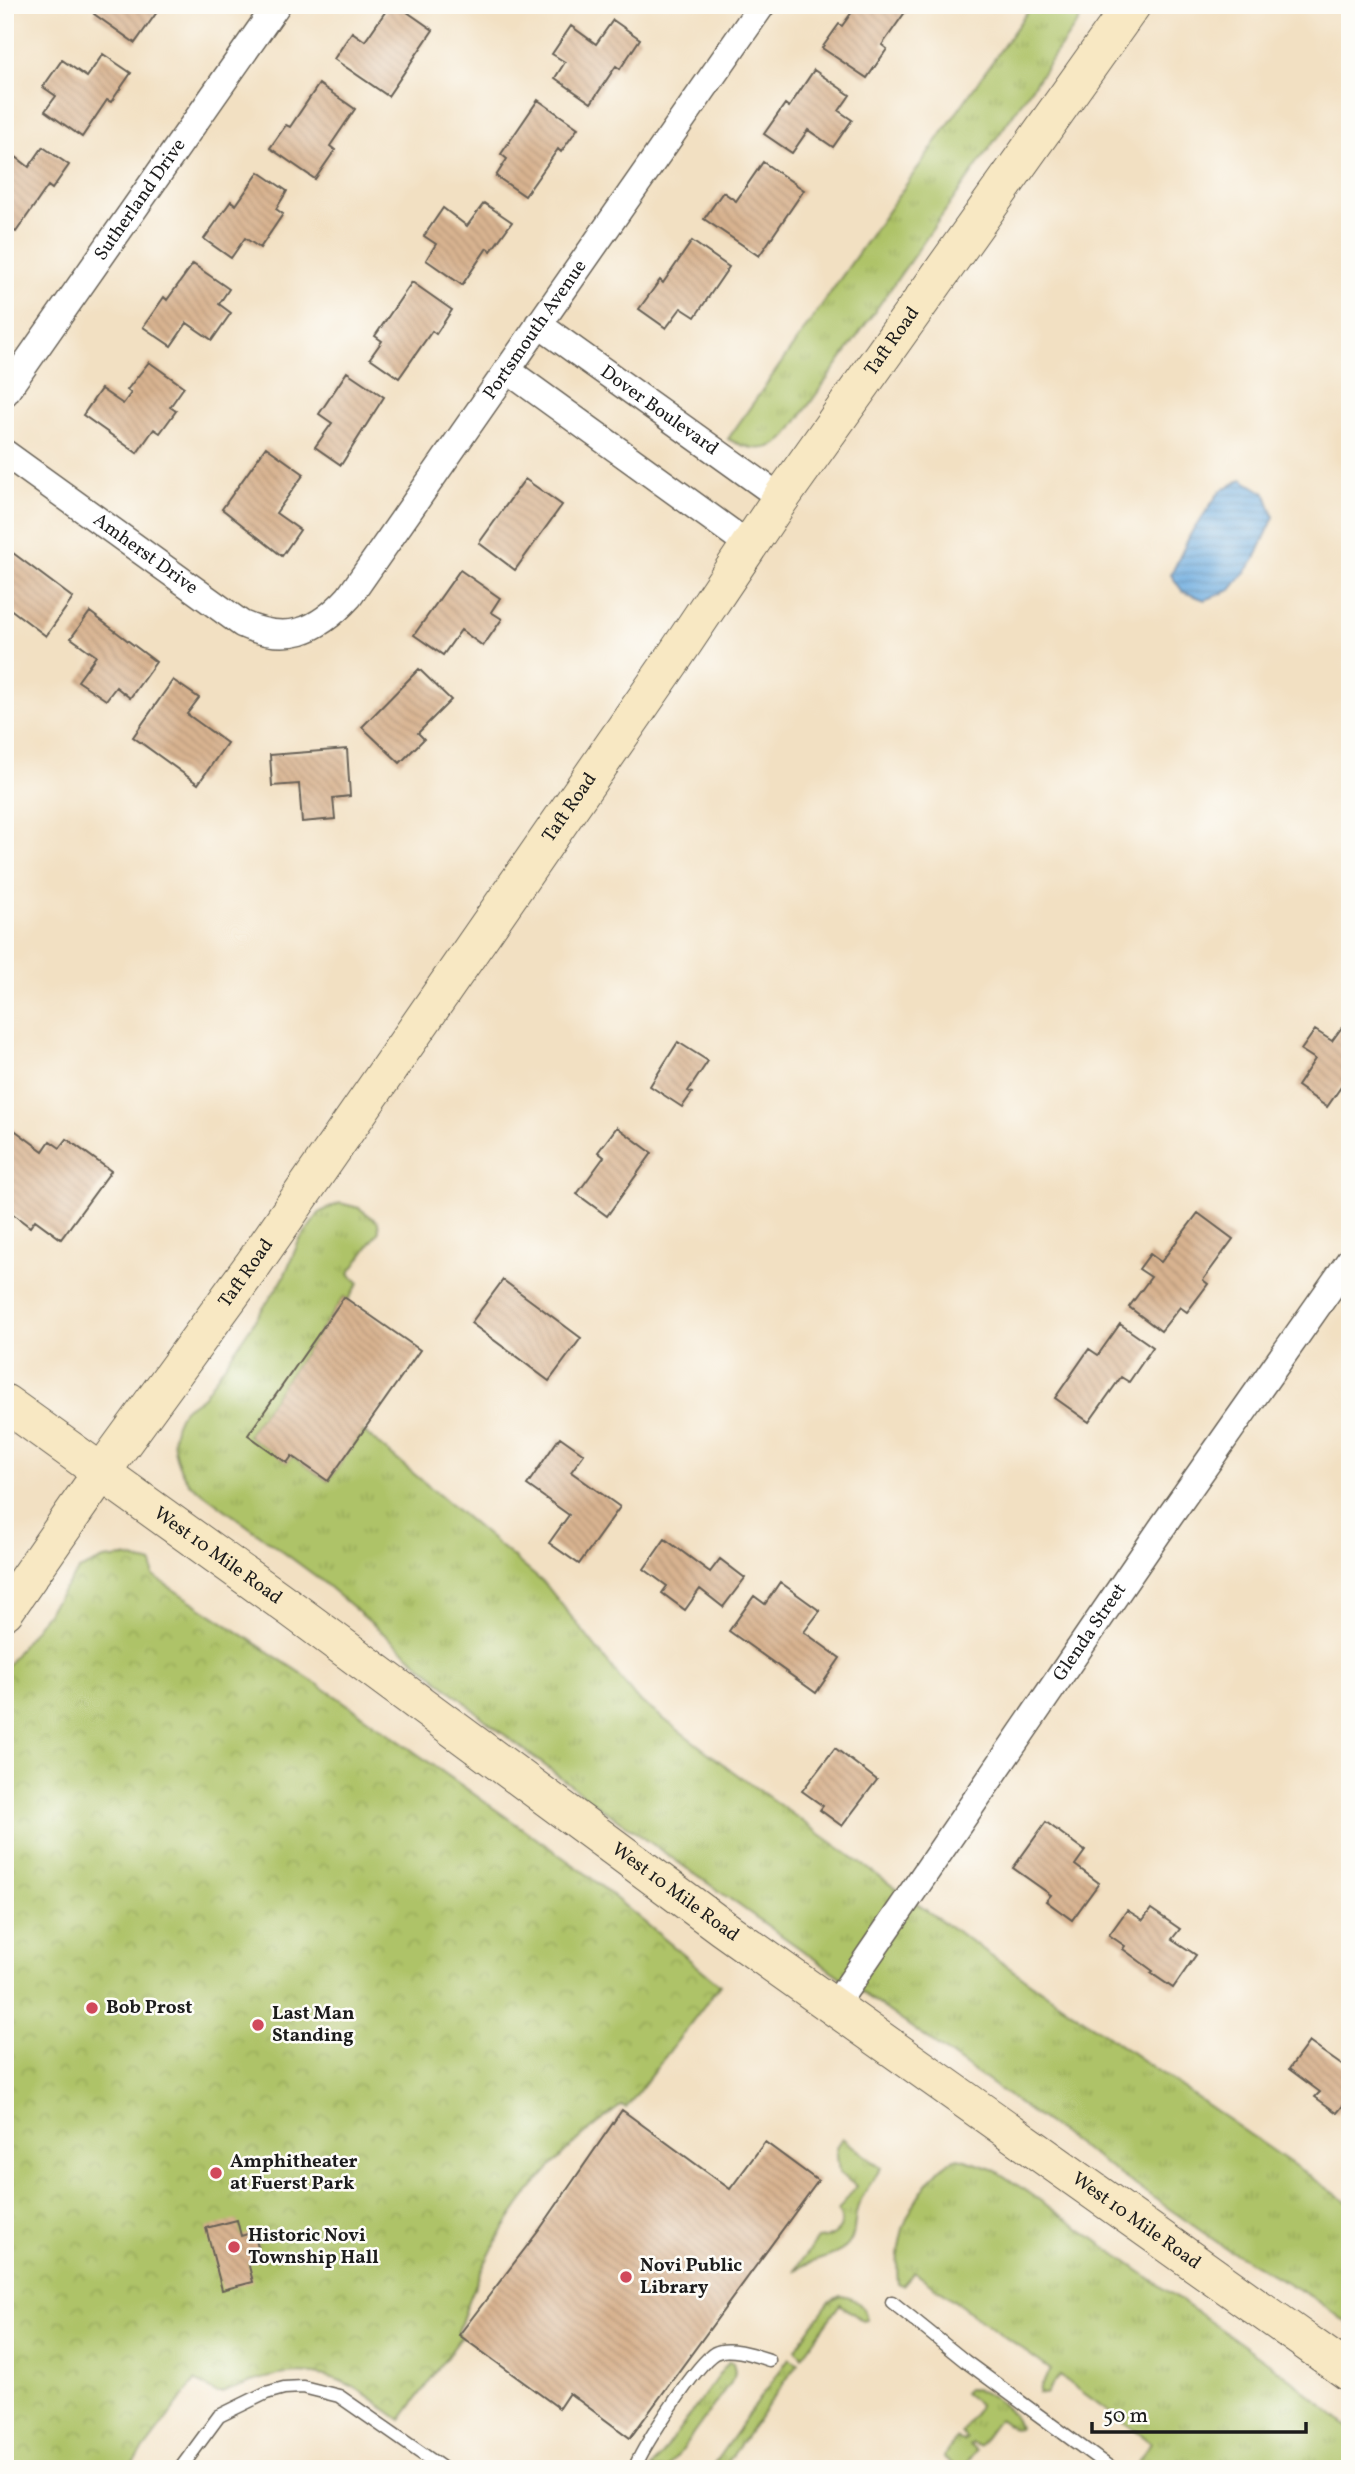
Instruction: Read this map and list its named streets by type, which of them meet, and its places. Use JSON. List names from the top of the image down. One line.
{"streets":{"street":["Sutherland Drive","Portsmouth Avenue","Taft Road","Dover Boulevard","Amherst Drive","West 10 Mile Road","Glenda Street"]},"crossings":[["Portsmouth Avenue","Dover Boulevard"],["Portsmouth Avenue","Amherst Drive"],["Taft Road","Dover Boulevard"],["Taft Road","West 10 Mile Road"],["West 10 Mile Road","Glenda Street"]],"places":["Bob Prost","Last Man Standing","Amphitheater at Fuerst Park","Historic Novi Township Hall","Novi Public Library"],"scale_bar":"50 m"}
